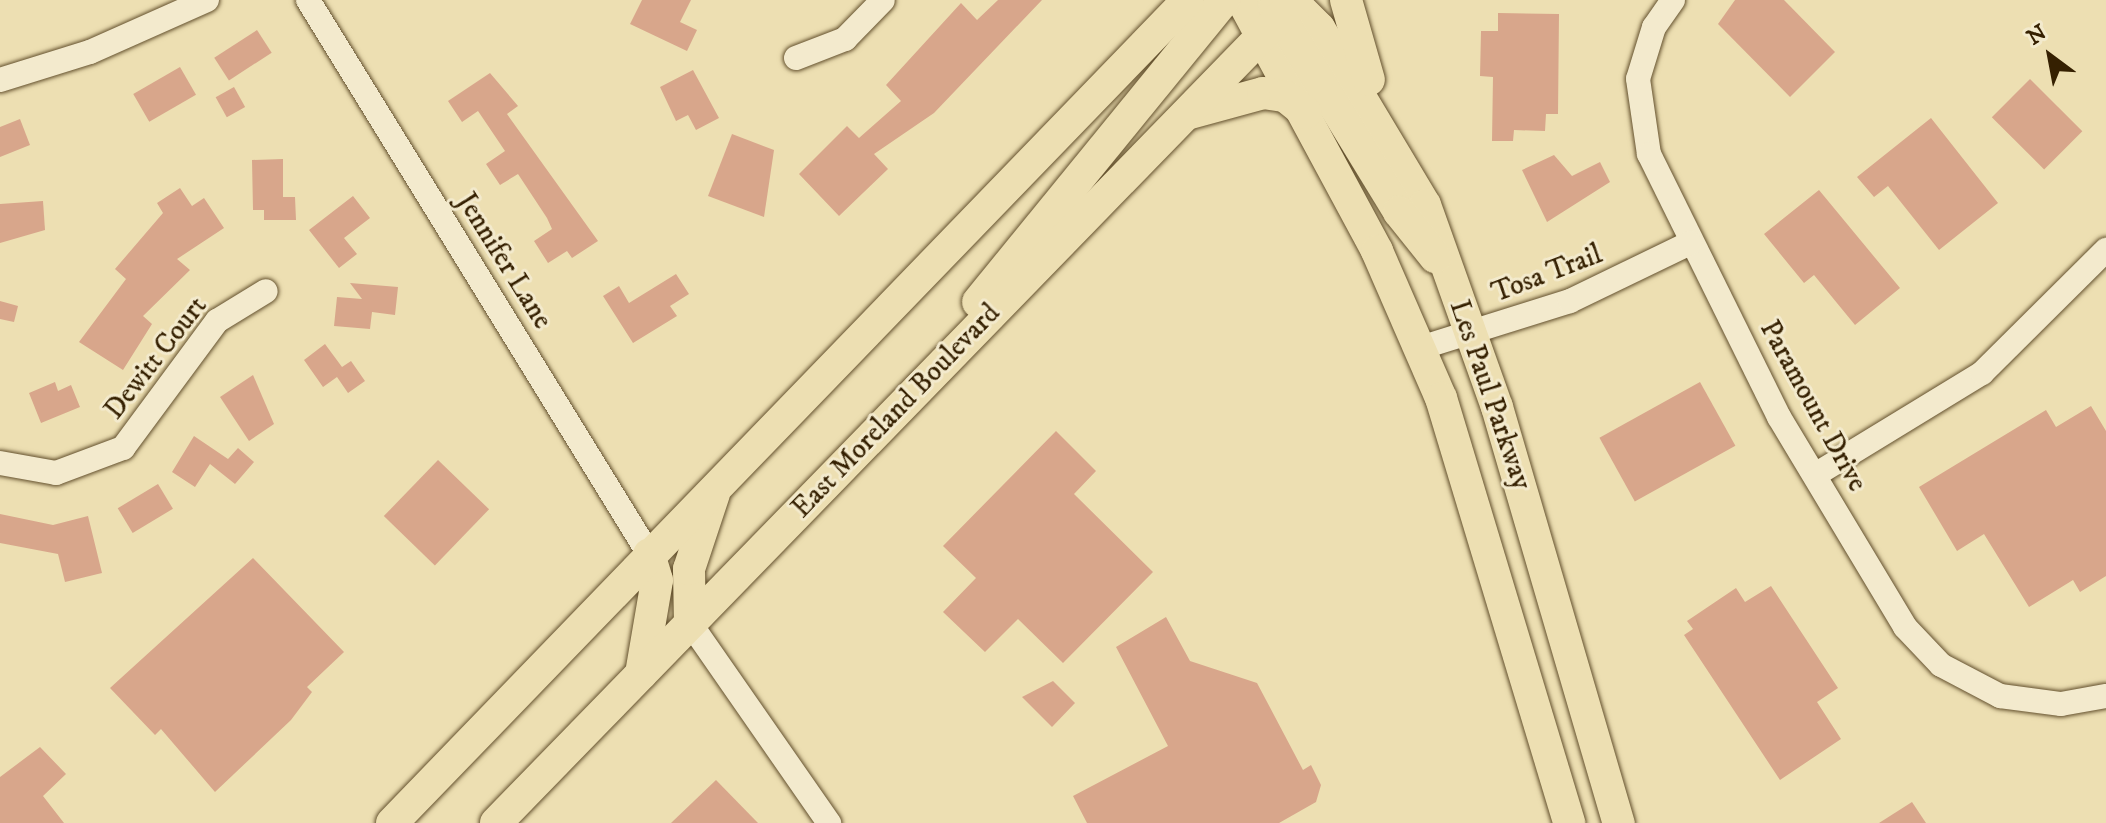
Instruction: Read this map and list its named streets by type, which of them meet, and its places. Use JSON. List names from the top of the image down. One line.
{"streets":{"main road":["Les Paul Parkway","East Moreland Boulevard"],"street":["Jennifer Lane","Tosa Trail","Dewitt Court","Paramount Drive"]},"crossings":[["Tosa Trail","Les Paul Parkway"],["Tosa Trail","Paramount Drive"],["Les Paul Parkway","East Moreland Boulevard"]],"north":"top left"}
